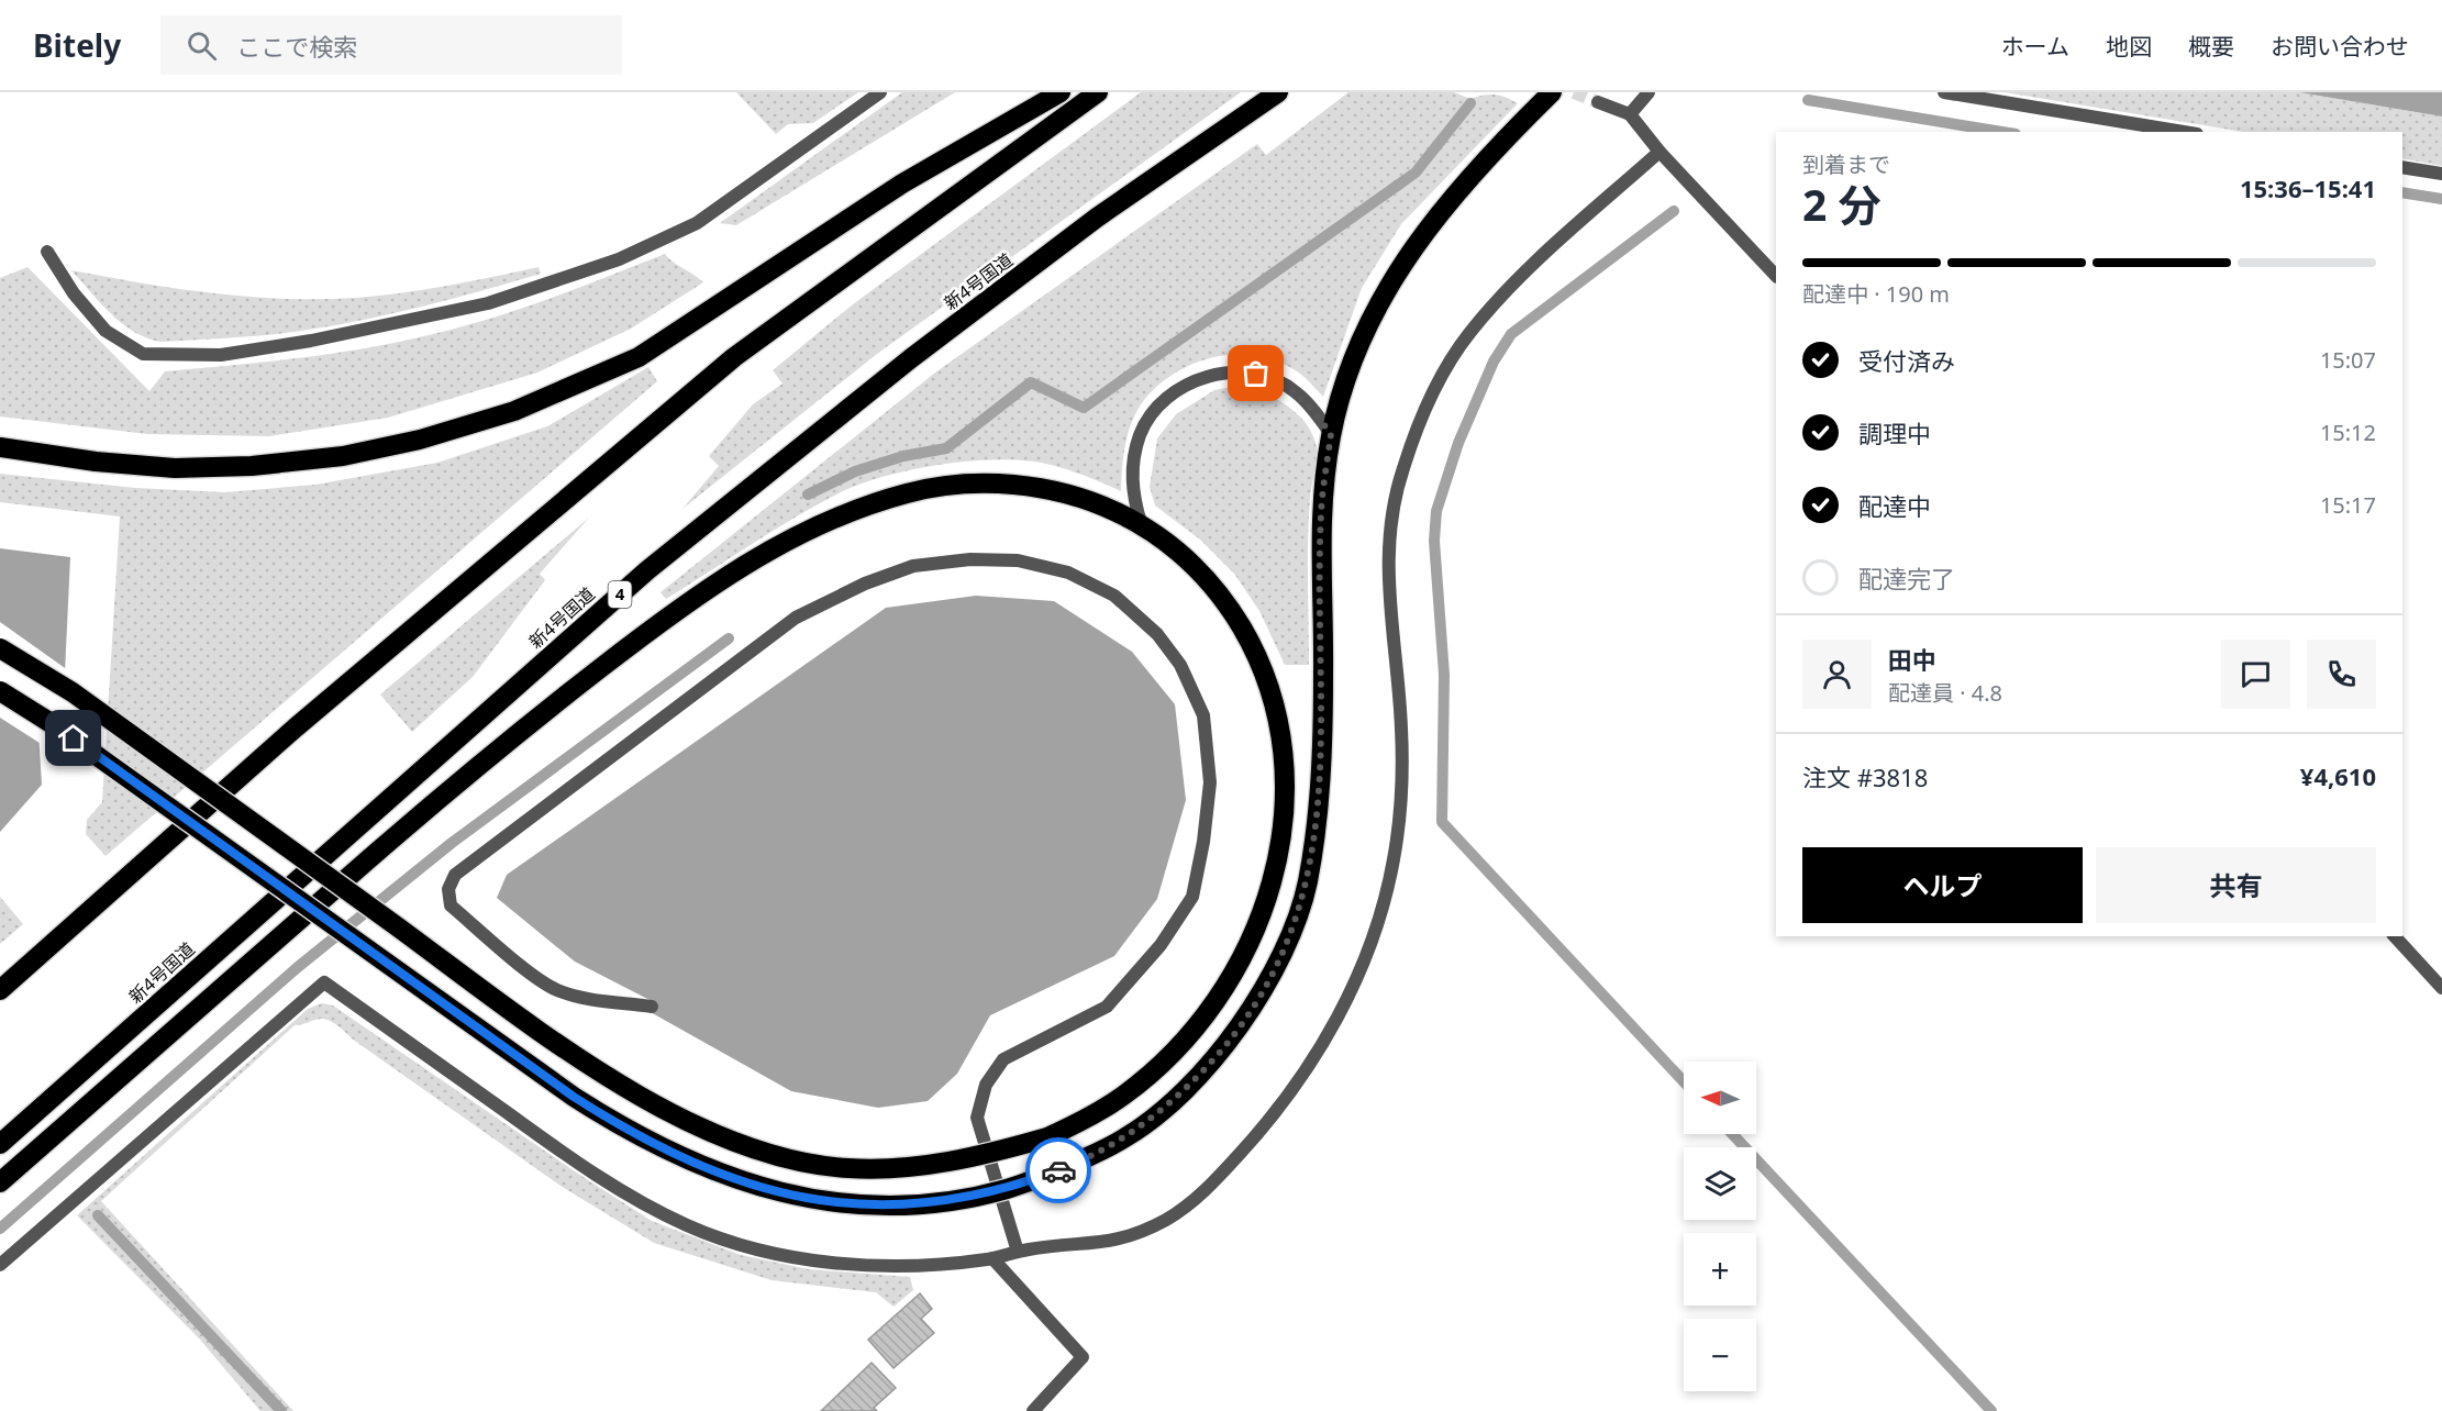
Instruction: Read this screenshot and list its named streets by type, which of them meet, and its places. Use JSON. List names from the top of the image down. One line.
{"streets":{"highway":["新4号国道","4"]},"north":"left","page":{"header":"Bitely","search":"ここで検索","nav":["ホーム","地図","概要","お問い合わせ"],"heading":["2 分","到着まで","15:36–15:41"],"panel":["田中","配達員 · 4.8","注文 #3818","¥4,610"],"bar":"配達中 · 190 m","list":[["受付済み","15:07"],["調理中","15:12"],["配達中","15:17"],"配達完了"],"buttons":["ヘルプ","共有"],"map_buttons":["+","−"]}}
